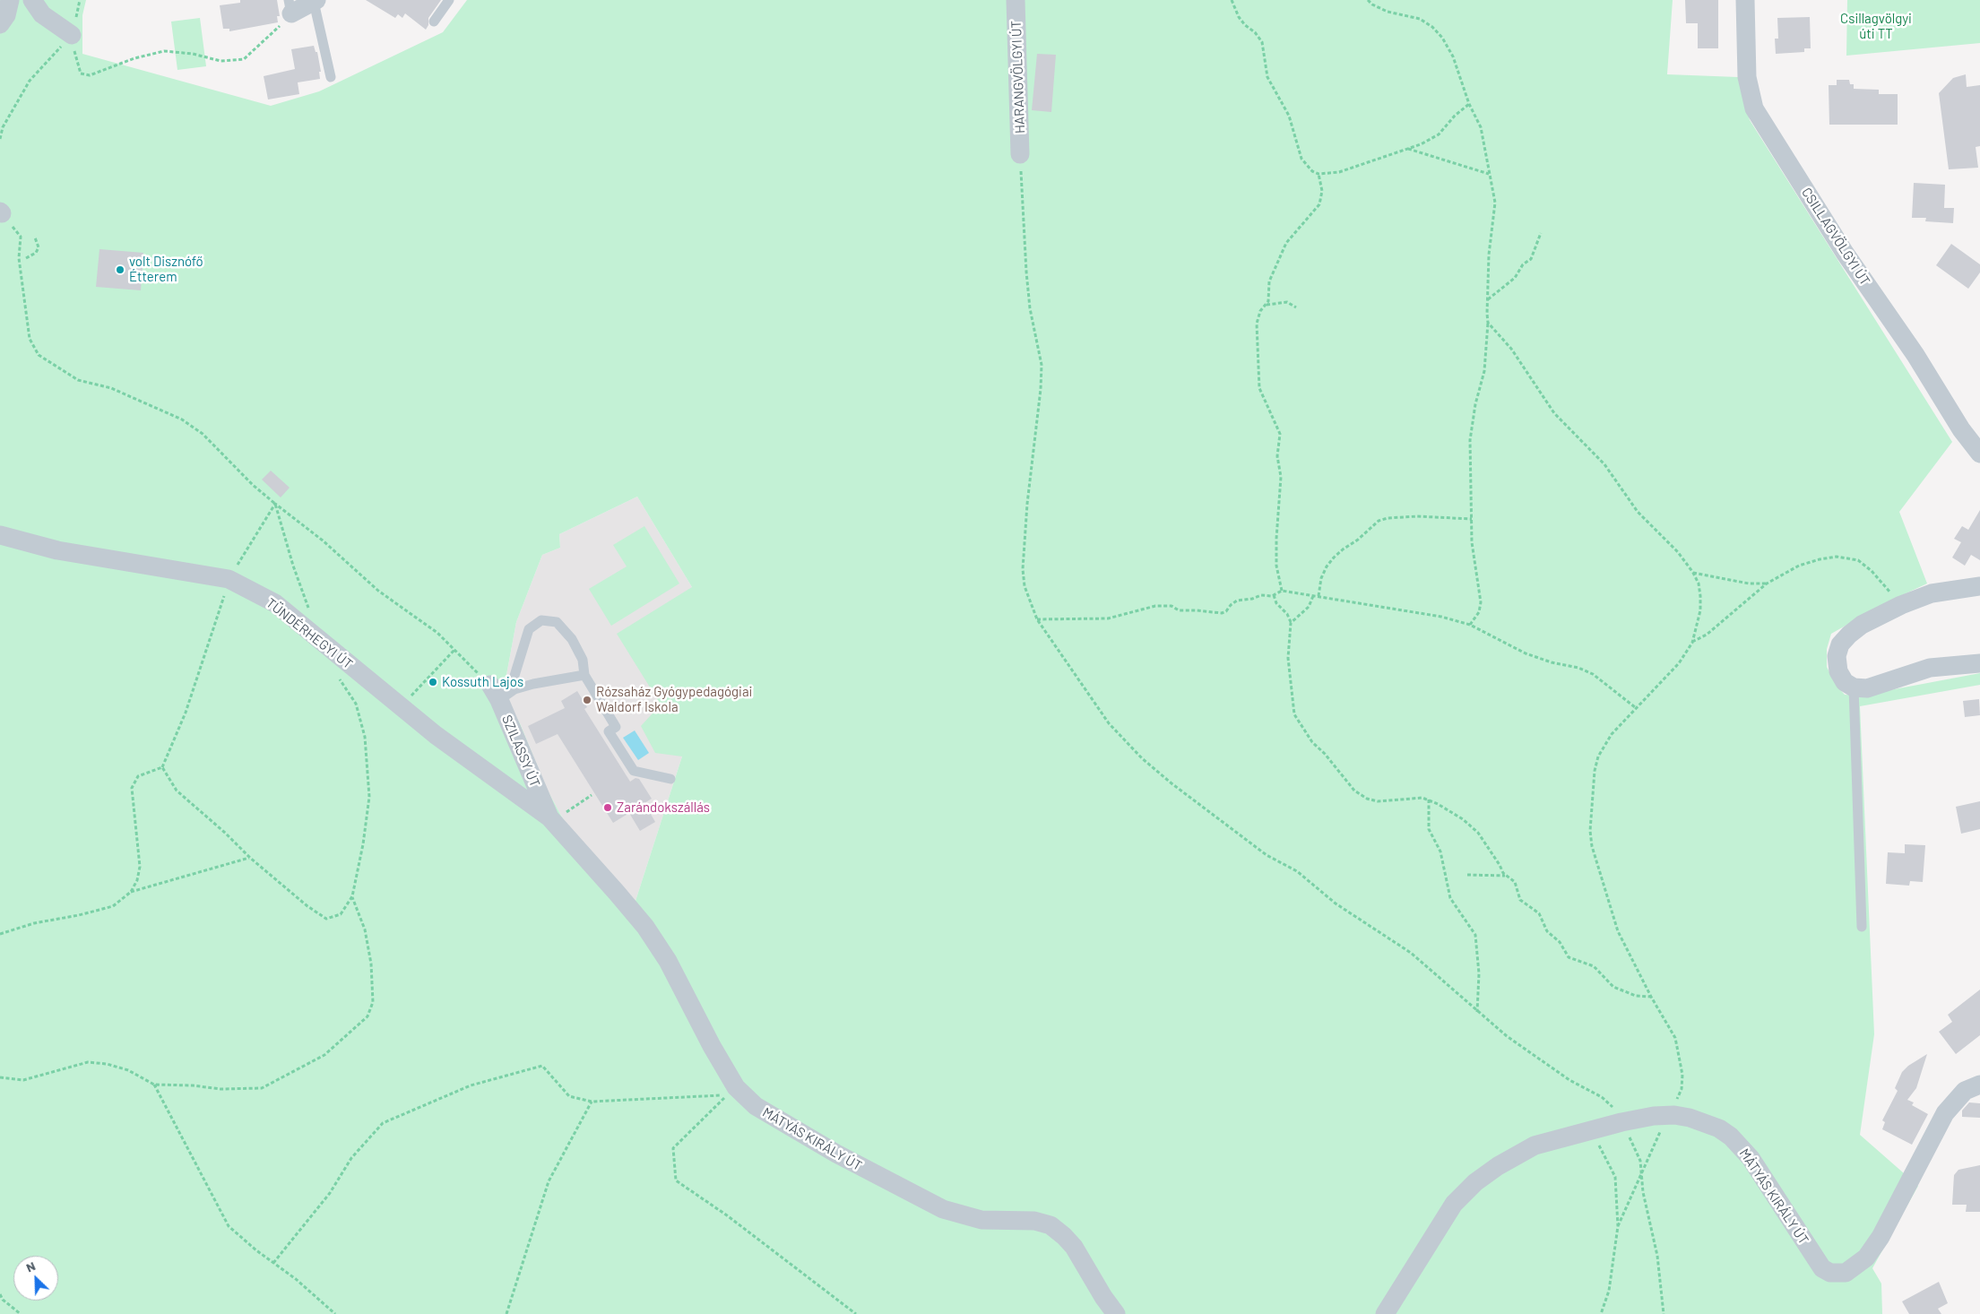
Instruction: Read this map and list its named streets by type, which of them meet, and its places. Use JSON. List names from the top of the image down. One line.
{"streets":{"street":["HARANGVÖLGYI ÚT","CSILLAGVÖLGYI ÚT","TÜNDÉRHEGYI ÚT","SZILASSY ÚT","MÁTYÁS KIRÁLY ÚT"]},"crossings":[["TÜNDÉRHEGYI ÚT","SZILASSY ÚT"],["TÜNDÉRHEGYI ÚT","MÁTYÁS KIRÁLY ÚT"],["SZILASSY ÚT","MÁTYÁS KIRÁLY ÚT"]],"parks":["Csillagvölgyi úti TT"],"places":["volt Disznófő Étterem","Kossuth Lajos","Rózsaház Gyógypedagógiai Waldorf Iskola","Zarándokszállás"],"north":"top left"}
